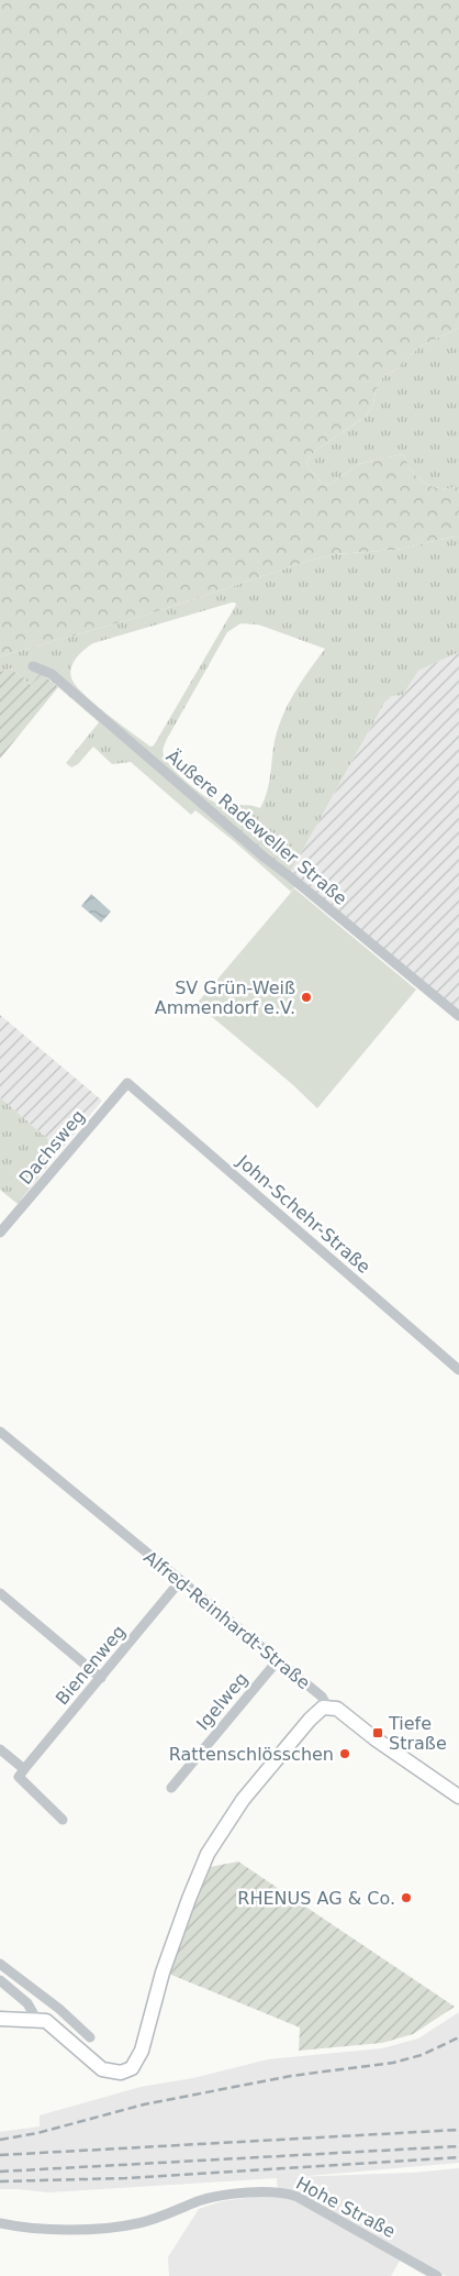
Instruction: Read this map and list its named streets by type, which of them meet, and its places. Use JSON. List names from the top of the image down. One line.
{"streets":{"street":["Äußere Radeweller Straße","Dachsweg","John-Schehr-Straße","Alfred-Reinhardt-Straße","Bienenweg","Igelweg","Hohe Straße"]},"crossings":[["Dachsweg","John-Schehr-Straße"],["Alfred-Reinhardt-Straße","Bienenweg"],["Alfred-Reinhardt-Straße","Igelweg"]],"places":{"other":["SV Grün-Weiß Ammendorf e.V.","Rattenschlösschen","RHENUS AG & Co."],"transit":["Tiefe Straße"]}}
